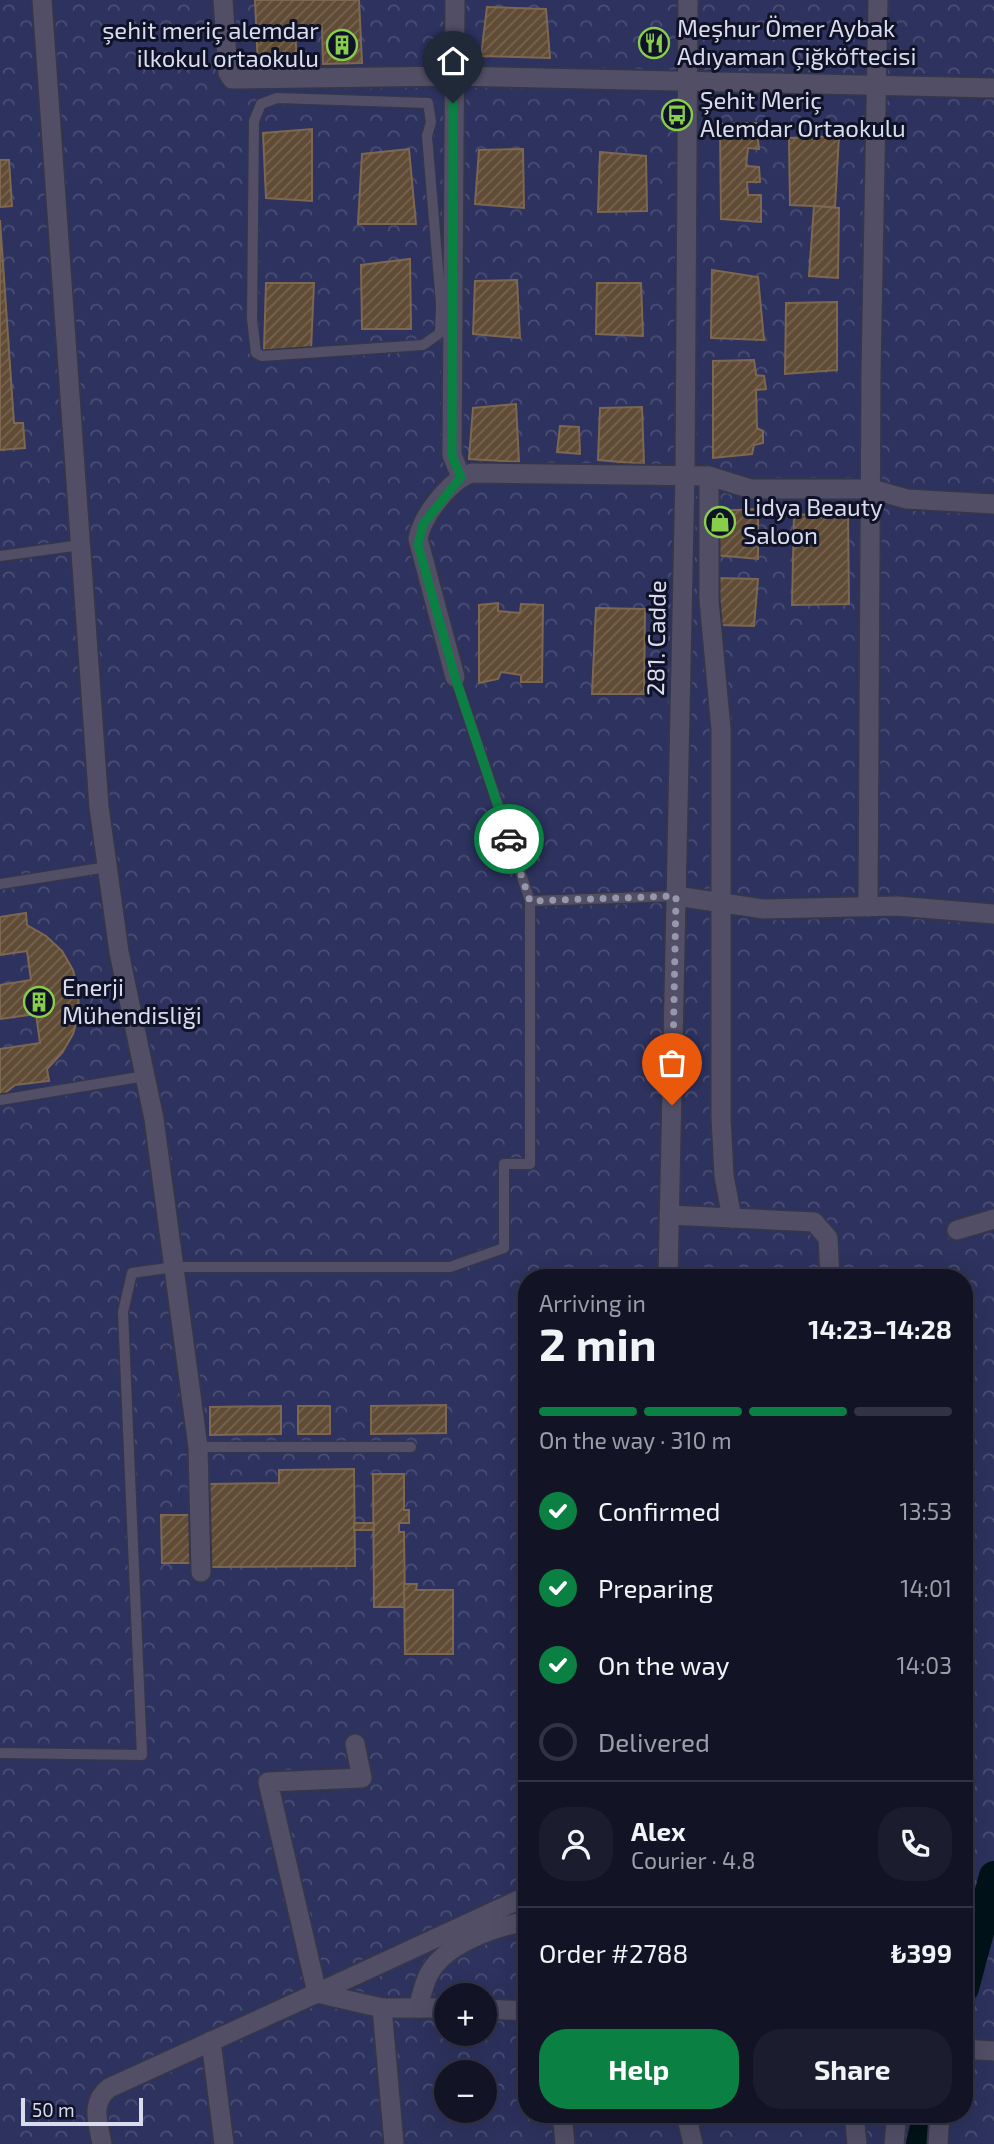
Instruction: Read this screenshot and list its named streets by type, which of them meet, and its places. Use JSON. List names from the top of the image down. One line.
{"streets":{"street":["281. Cadde"]},"places":{"restaurant":["Meşhur Ömer Aybak Adıyaman Çiğköftecisi"],"building":["şehit meriç alemdar ilkokul ortaokulu","Enerji Mühendisliği"],"bus stop":["Şehit Meriç Alemdar Ortaokulu"],"shop":["Lidya Beauty Saloon"]},"scale_bar":"50 m","page":{"heading":["2 min","Arriving in","14:23–14:28"],"panel":["Alex","Courier · 4.8","Order #2788","₺399"],"bar":"On the way · 310 m","list":[["Confirmed","13:53"],["Preparing","14:01"],["On the way","14:03"],"Delivered"],"map_buttons":["+","−"],"buttons":["Help","Share"],"scale":"50 m"}}
